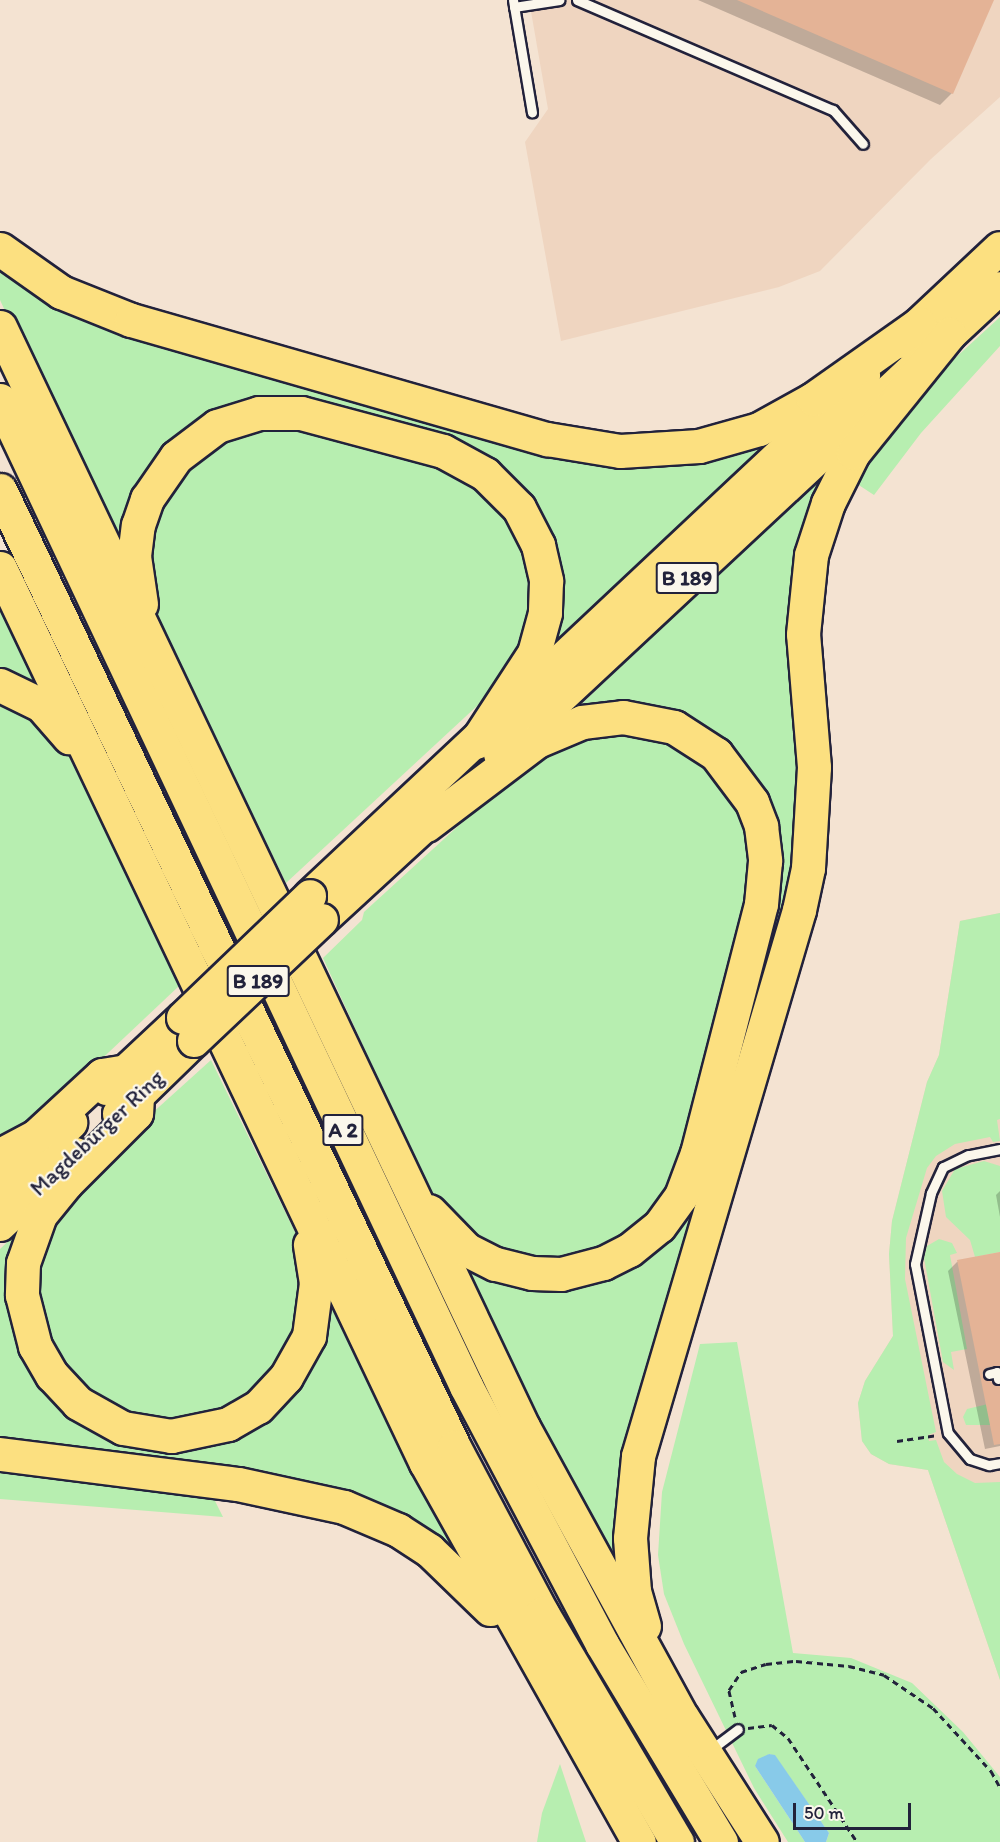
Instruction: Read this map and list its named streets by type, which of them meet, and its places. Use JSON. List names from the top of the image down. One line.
{"streets":{"highway":["B 189","A 2","Magdeburger Ring"]},"crossings":[["B 189","Magdeburger Ring"]],"scale_bar":"50 m"}
